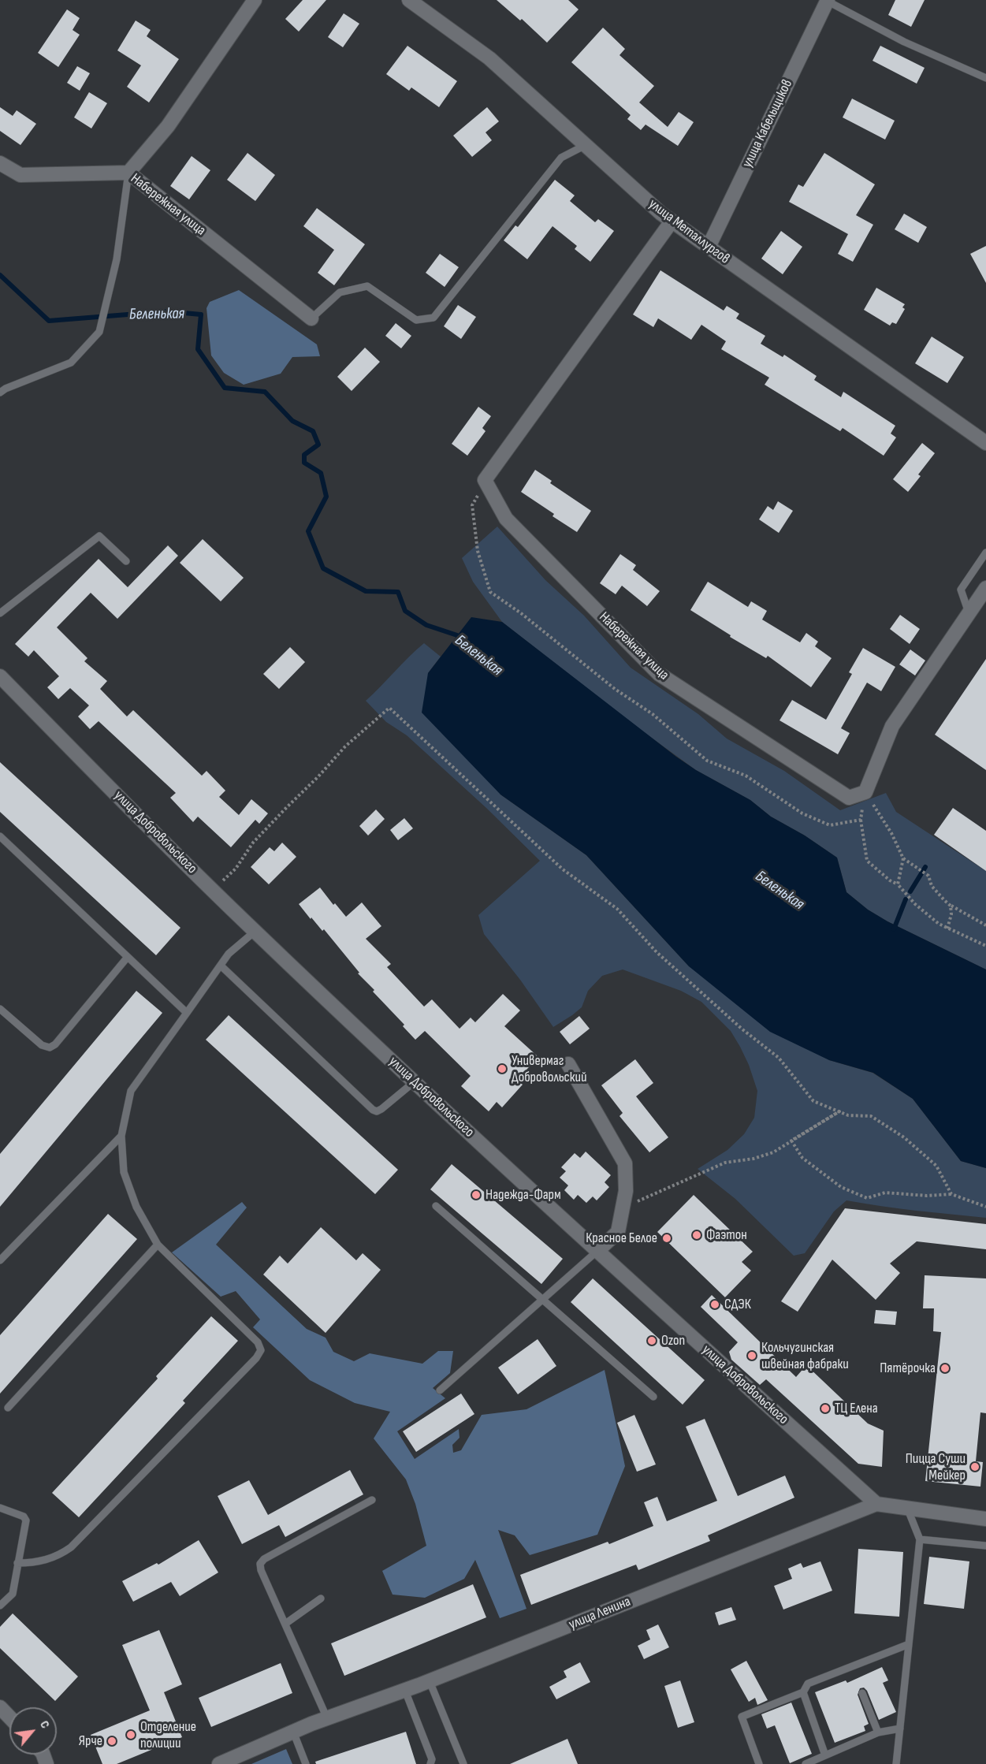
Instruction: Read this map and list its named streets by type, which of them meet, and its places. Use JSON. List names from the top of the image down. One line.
{"streets":{"street":["улица Кабельщиков","Набережная улица","улица Металлургов","улица Добровольского","улица Ленина"]},"crossings":[["улица Кабельщиков","улица Металлургов"],["улица Добровольского","улица Ленина"]],"water":["Беленькая"],"places":["Универмаг Добровольский","Надежда-Фарм","Фаэтон","Красное Белое","СДЭК","Ozon","Кольчугинская швейная фабраки","Пятёрочка","ТЦ Елена","Пицца Суши Мейкер","Отделение полиции","Ярче"],"north":"top right"}
